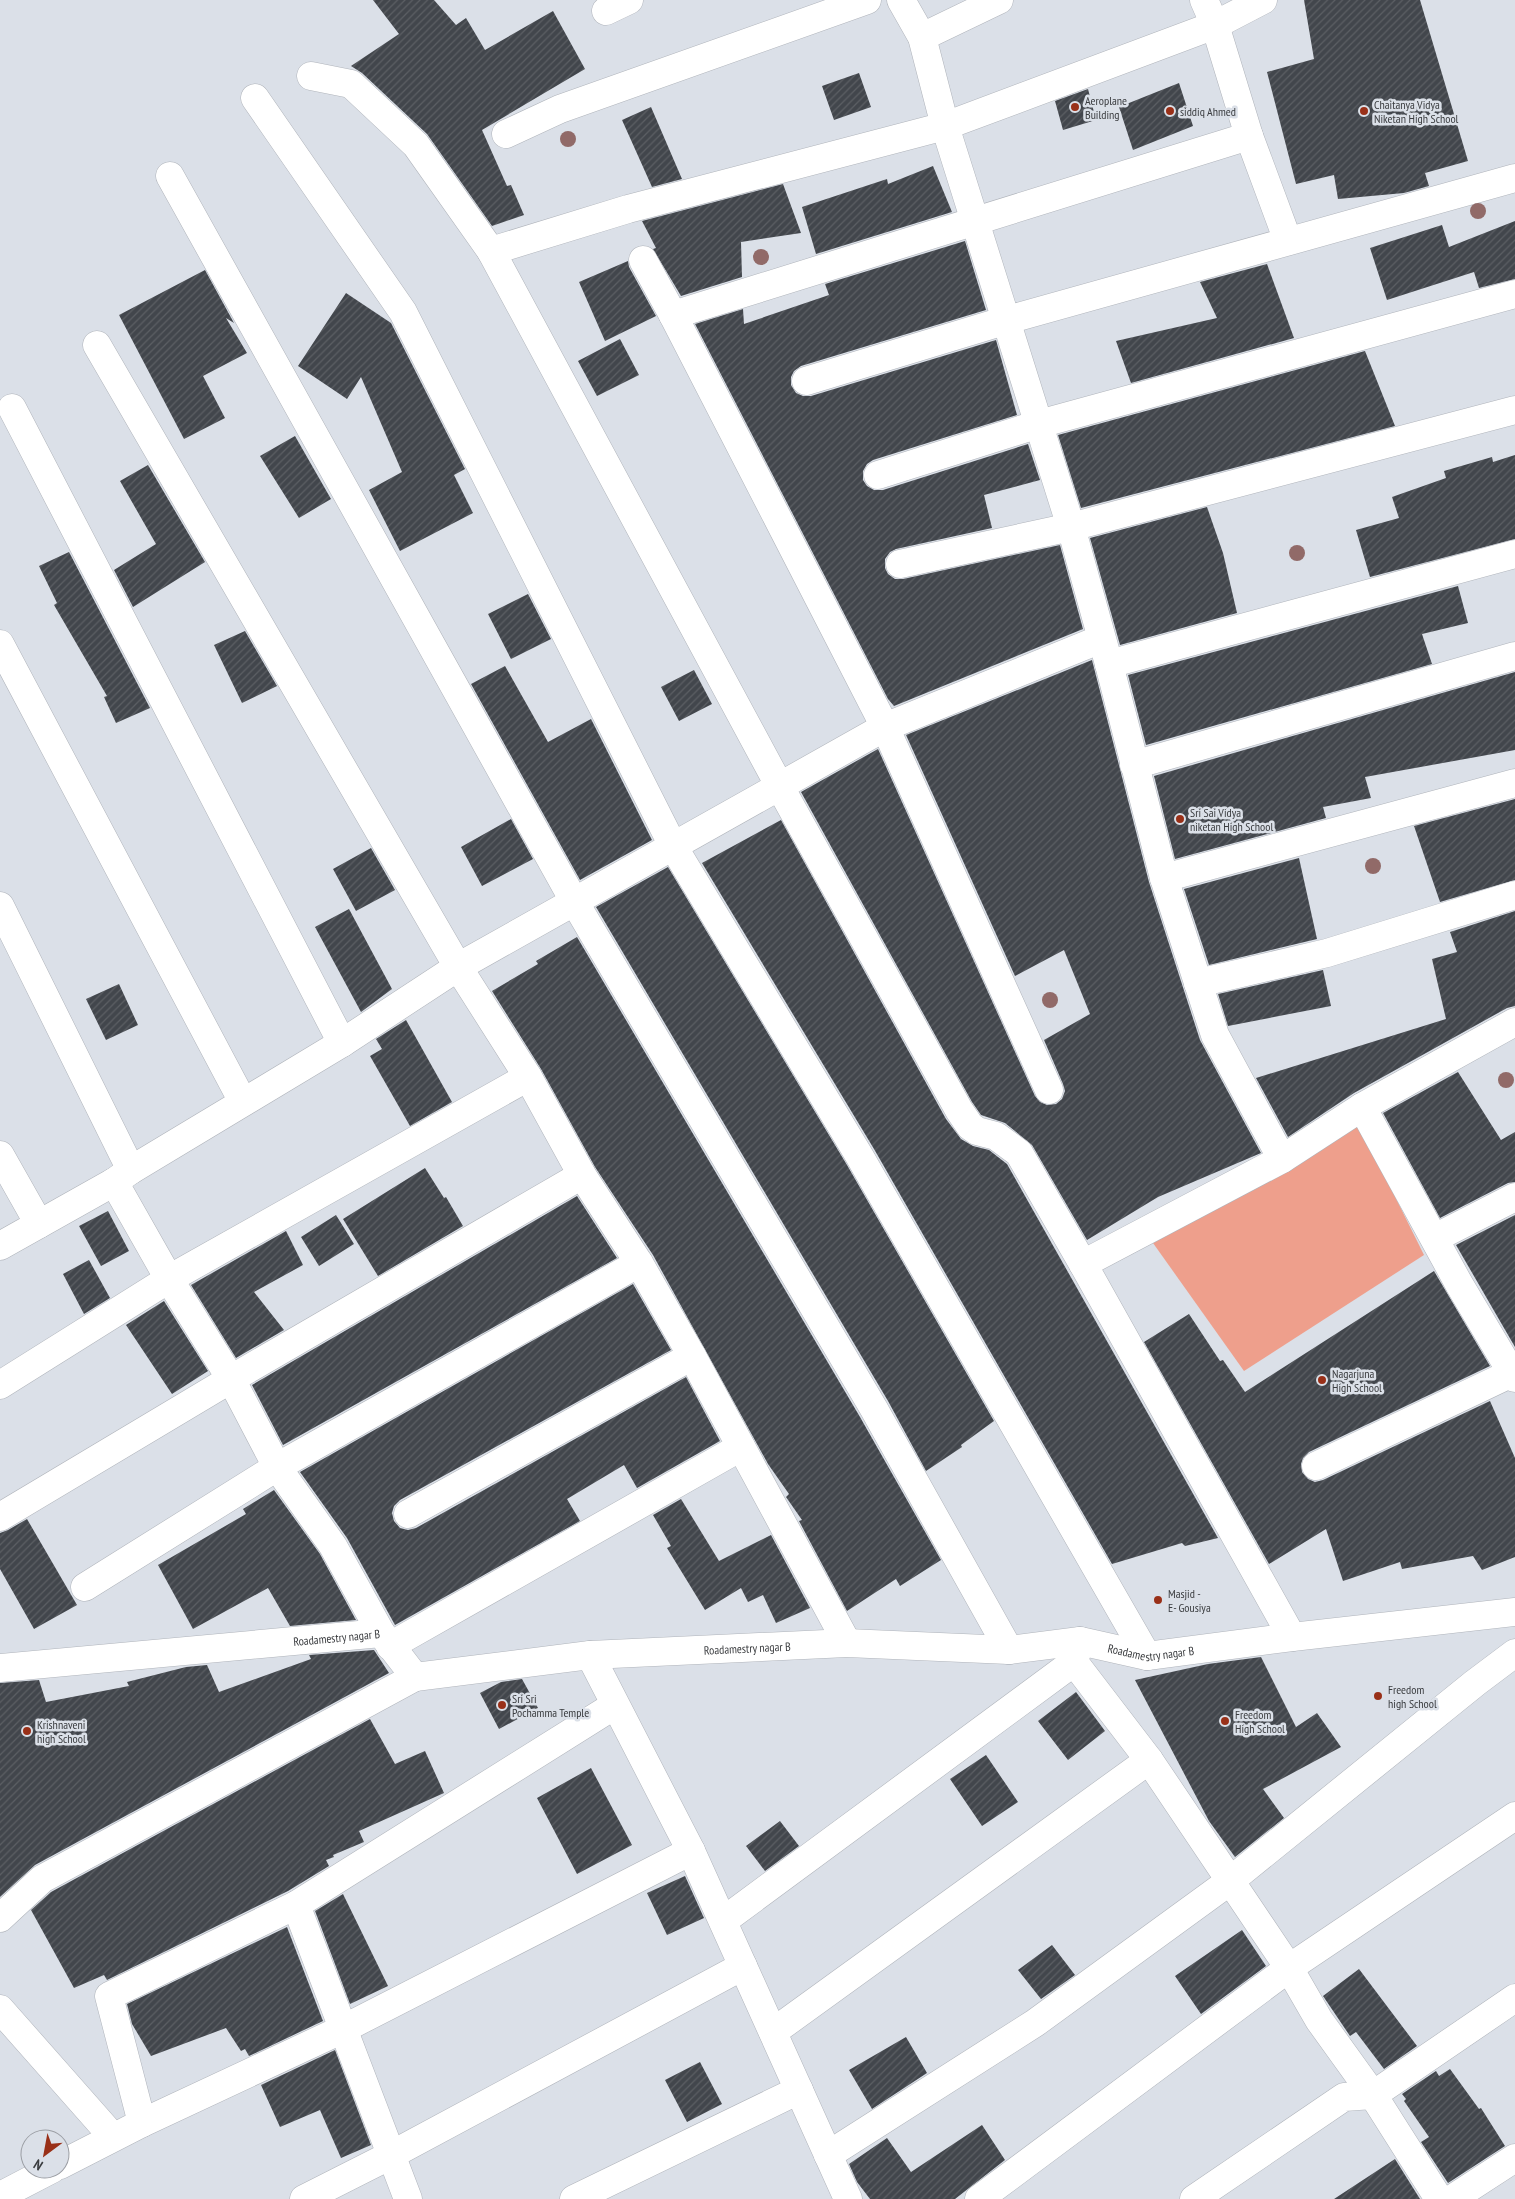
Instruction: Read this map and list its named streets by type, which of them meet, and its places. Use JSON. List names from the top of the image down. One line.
{"streets":{"street":["Roadamestry nagar B"]},"places":["Aeroplane Building","siddiq Ahmed","Chaitanya Vidya Niketan High School","Sri Sai Vidya niketan High School","Nagarjuna High School","Masjid - E- Gousiya","Freedom high School","Sri Sri Pochamma Temple","Freedom High School","Krishnaveni high School"],"north":"bottom left"}
